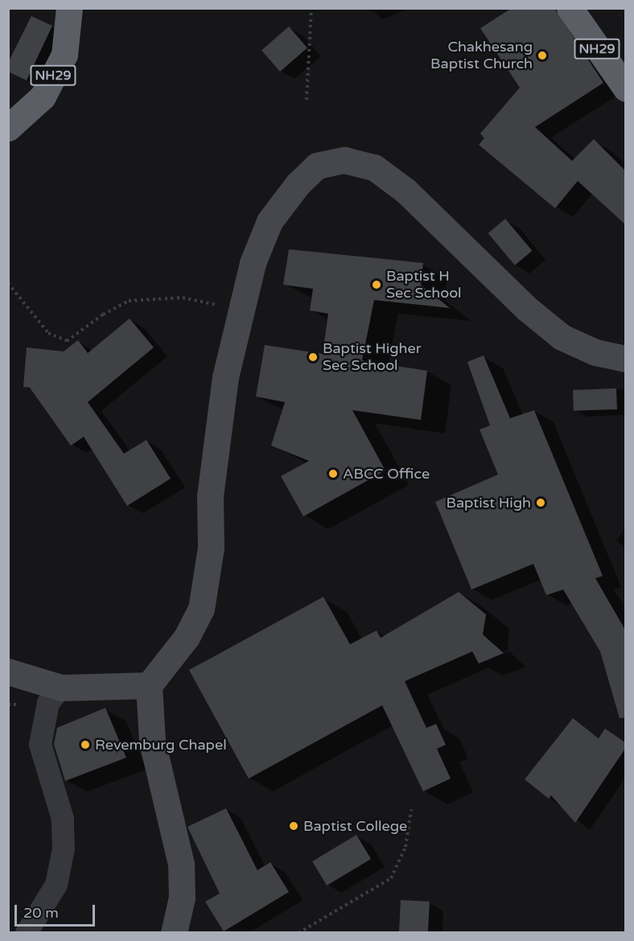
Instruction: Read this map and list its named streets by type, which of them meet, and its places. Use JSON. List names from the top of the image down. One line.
{"streets":{"highway":["NH29"]},"places":["Chakhesang Baptist Church","Baptist H Sec School","Baptist Higher Sec School","ABCC Office","Baptist High","Revemburg Chapel","Baptist College"],"scale_bar":"20 m"}
